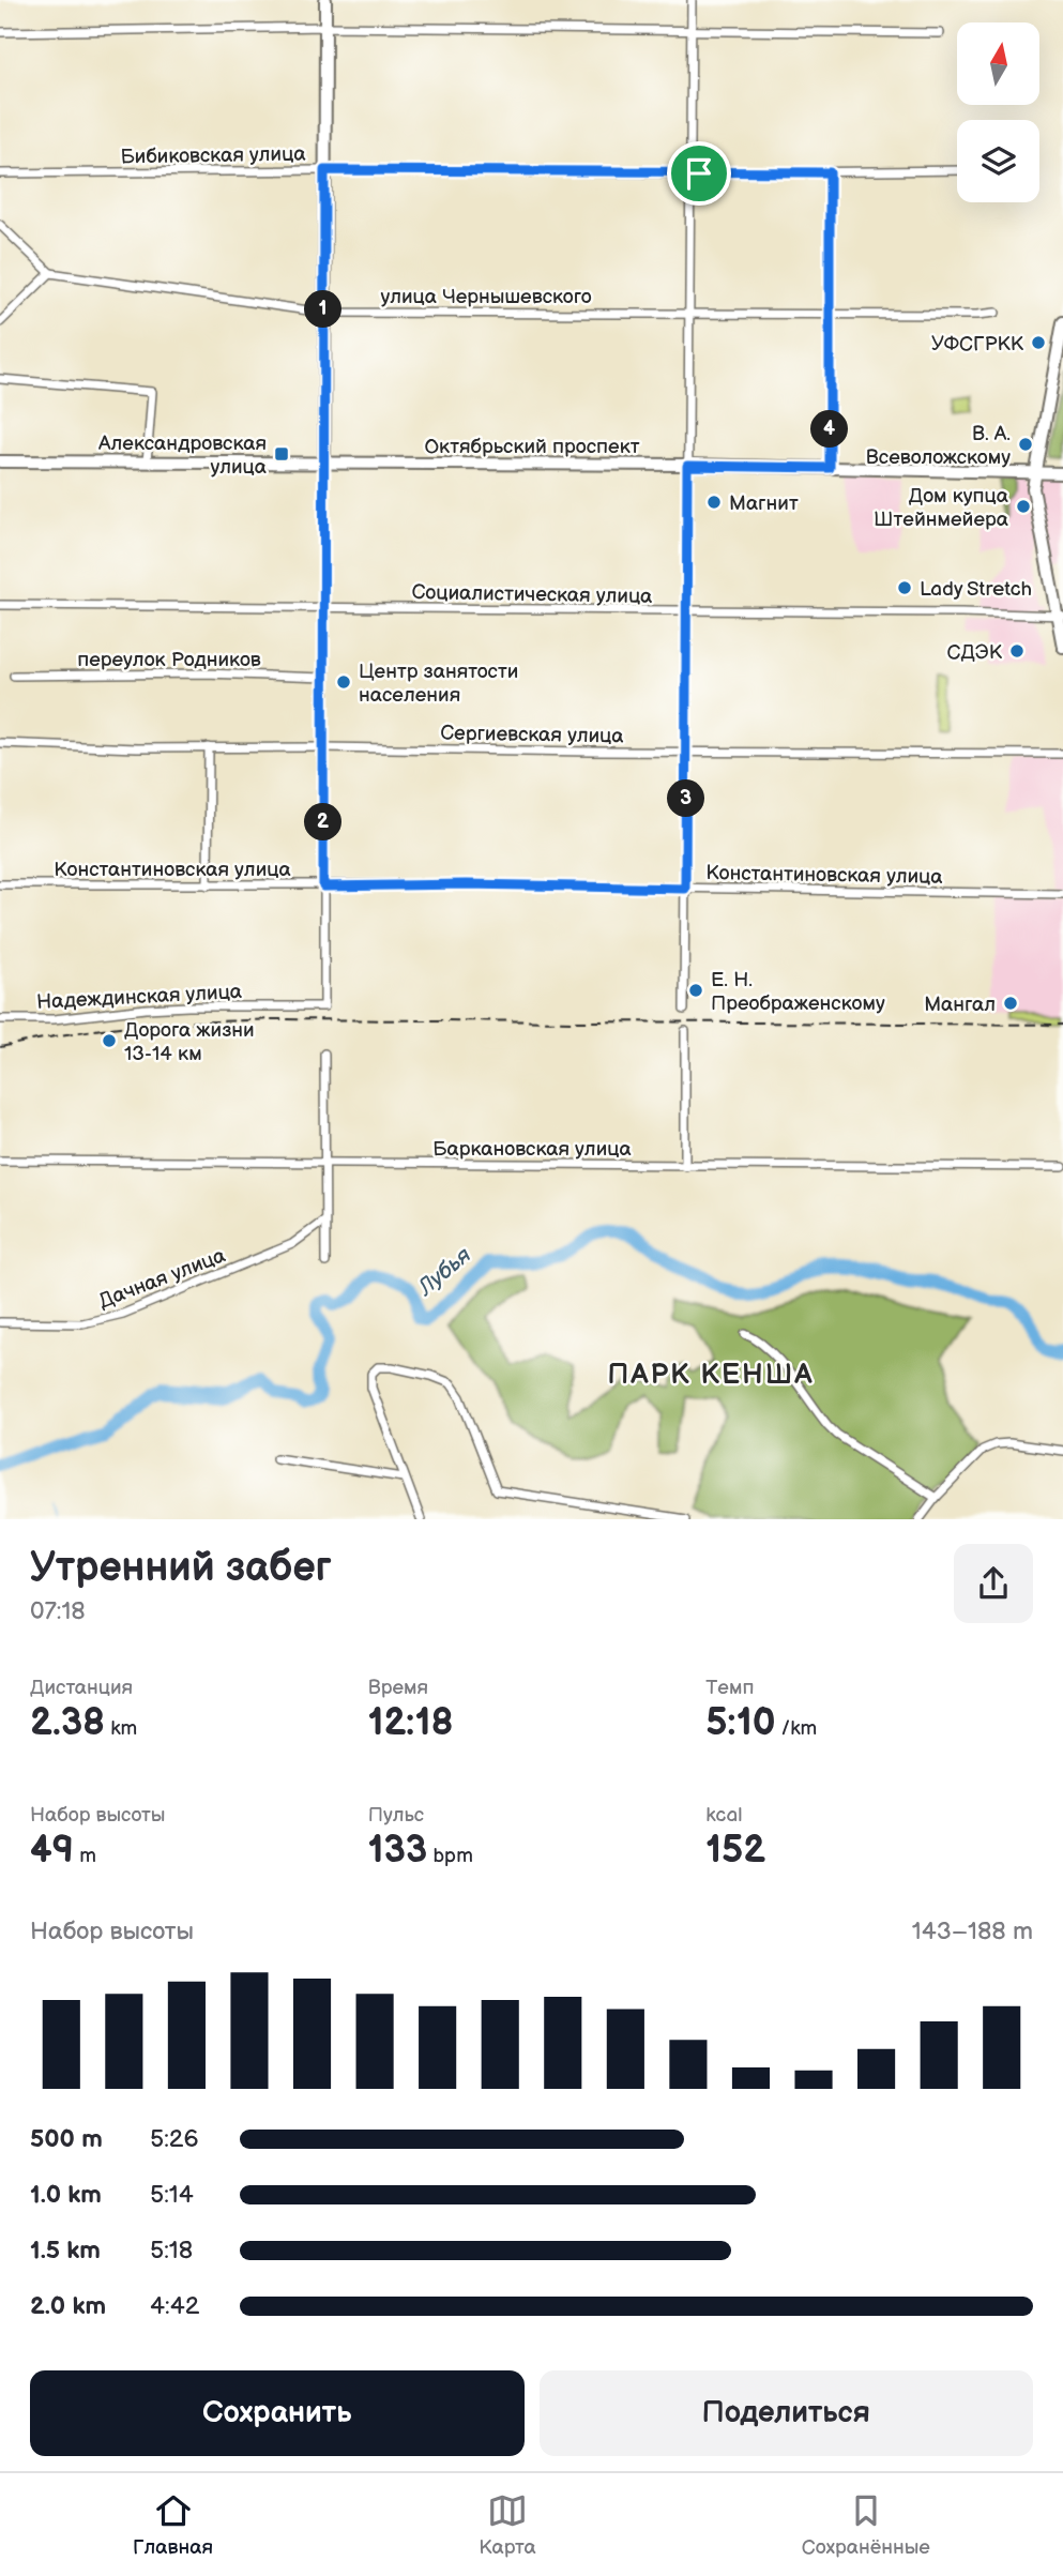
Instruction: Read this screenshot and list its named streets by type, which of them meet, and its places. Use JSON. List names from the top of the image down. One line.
{"streets":{"street":["Бибиковская улица","улица Чернышевского","Октябрьский проспект","Социалистическая улица","переулок Родников","Сергиевская улица","Константиновская улица","Надеждинская улица","Баркановская улица","Дачная улица"]},"crossings":[["Константиновская улица","Надеждинская улица"]],"districts":["ПАРК КЕНША"],"water":["Лубья"],"places":{"other":["УФСГРКК","В. А. Всеволожскому","Магнит","Дом купца Штейнмейера","Lady Stretch","СДЭК","Центр занятости населения","Е. Н. Преображенскому","Мангал","Дорога жизни 13-14 км"],"transit":["Александровская улица"]},"north":"top","page":{"pins":["1","4","3","2"],"heading":["Утренний забег","07:18"],"stats":[["Дистанция","2.38 km"],["Время","12:18"],["Темп","5:10 /km"],["Набор высоты","49 m"],["Пульс","133 bpm"],["kcal","152"]],"chart":["Набор высоты","143–188 m"],"list":[{"name":"500 m","note":"5:26"},{"name":"1.0 km","note":"5:14"},{"name":"1.5 km","note":"5:18"},{"name":"2.0 km","note":"4:42"}],"buttons":["Сохранить","Поделиться"],"tabs":["Главная","Карта","Сохранённые"]}}
